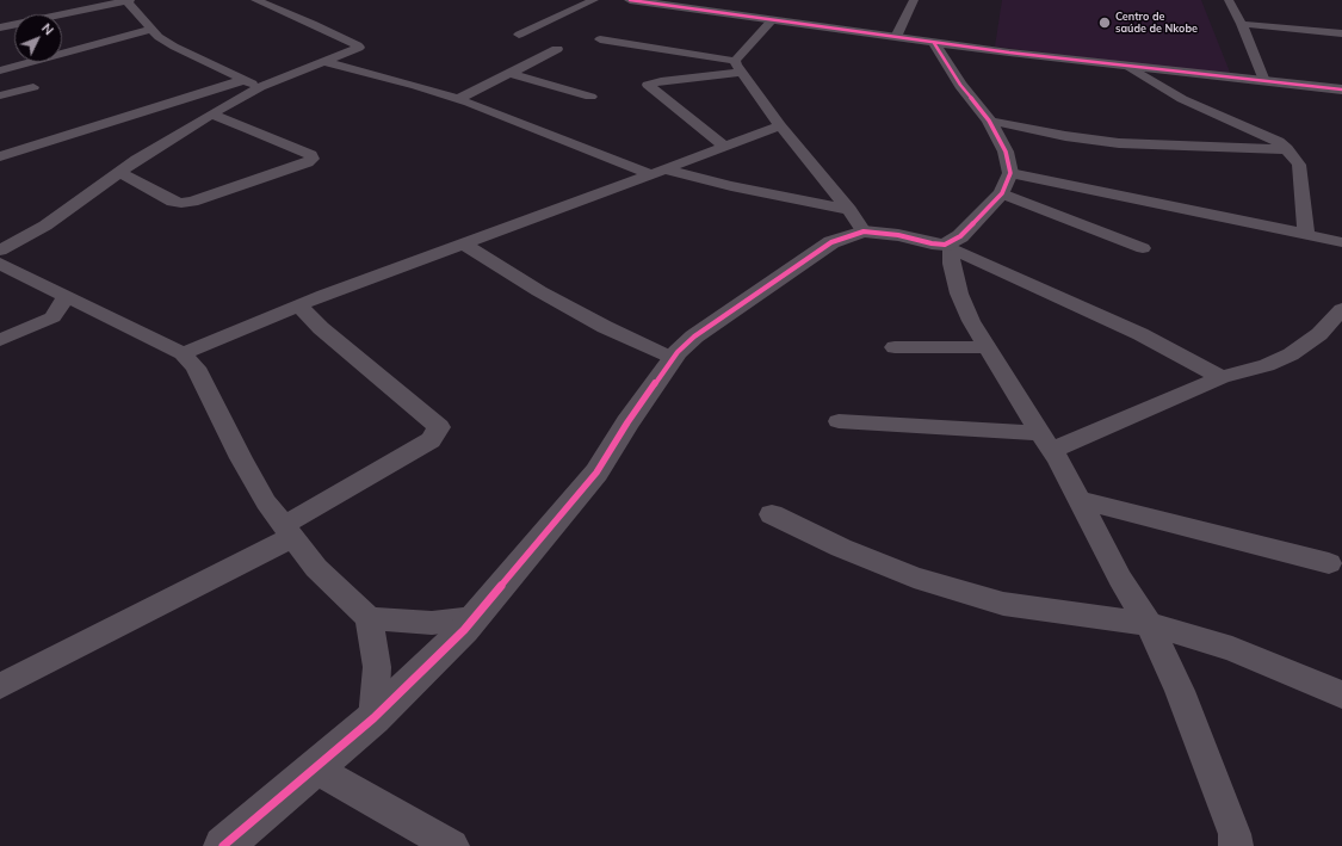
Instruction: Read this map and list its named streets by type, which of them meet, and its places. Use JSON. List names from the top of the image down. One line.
{"places":["Centro de saúde de Nkobe"],"north":"top right"}
